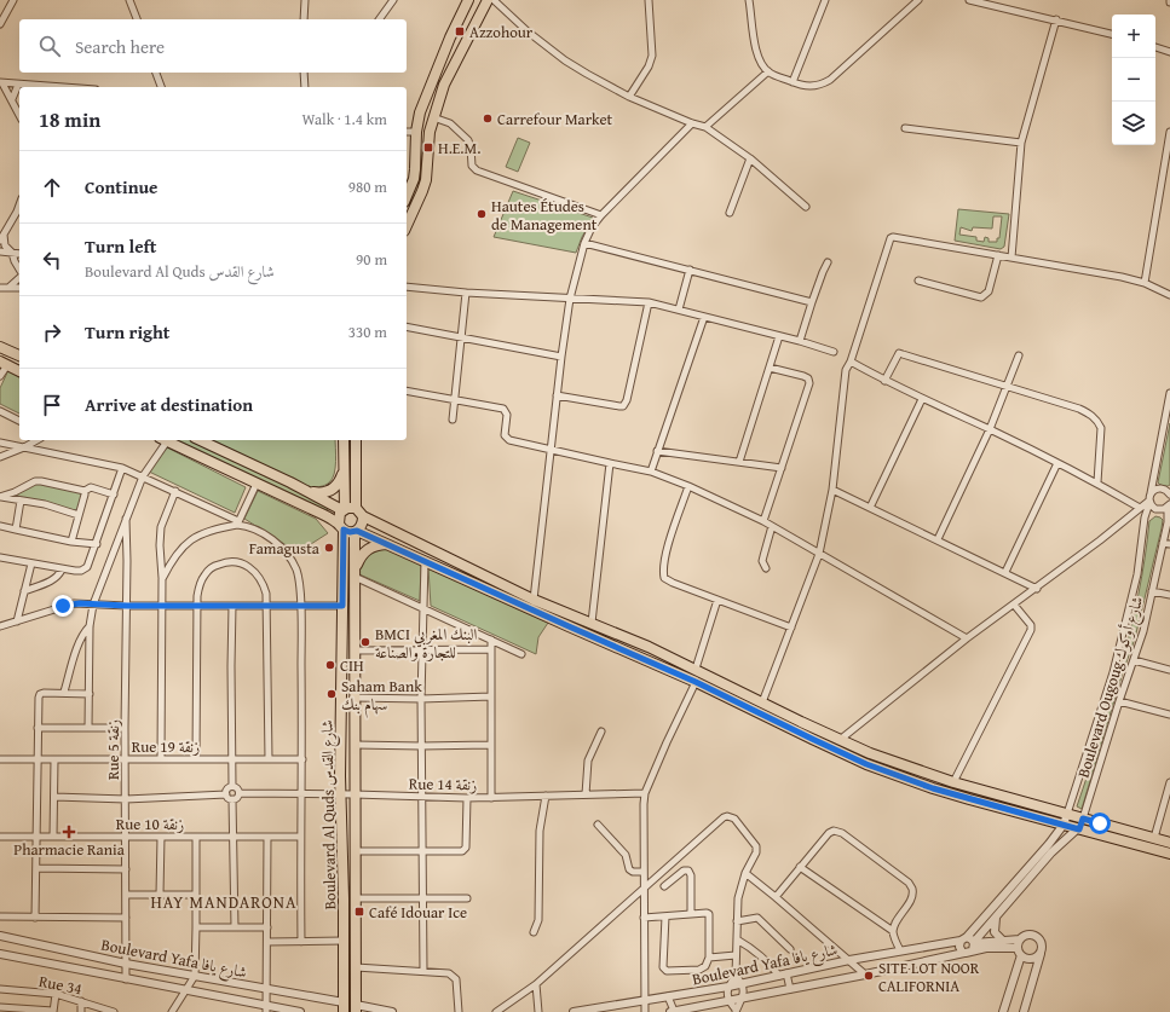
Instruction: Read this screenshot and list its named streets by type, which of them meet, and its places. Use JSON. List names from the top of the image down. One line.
{"streets":{"main road":["Boulevard Al Quds شارع القدس"],"street":["Boulevard Ougoug شارع أوكوك","Rue 19 زنقة","Rue 5 زنقة","Rue 14 زنقة","Rue 10 زنقة","Boulevard Yafa شارع يافا","Rue 34"]},"crossings":[["Rue 19 زنقة","Rue 5 زنقة"],["Rue 5 زنقة","Rue 10 زنقة"],["Rue 5 زنقة","Boulevard Yafa شارع يافا"],["Rue 14 زنقة","Boulevard Al Quds شارع القدس"],["Boulevard Al Quds شارع القدس","Boulevard Yafa شارع يافا"]],"districts":["HAY MANDARONA"],"places":{"transit":["Azzohour","H.E.M.","Café Idouar Ice"],"other":["Carrefour Market","Hautes Études de Management","Famagusta","BMCI البنك المغربي للتجارة والصناعة","CIH","Saham Bank سهام بنك","SITE LOT NOOR CALIFORNIA"],"health":["Pharmacie Rania"]},"page":{"map_buttons":["+","−"],"search":"Search here","heading":["18 min","Walk · 1.4 km"],"list":[["Continue","980 m"],["Turn left","Boulevard Al Quds شارع القدس","90 m"],["Turn right","330 m"],"Arrive at destination"]}}
